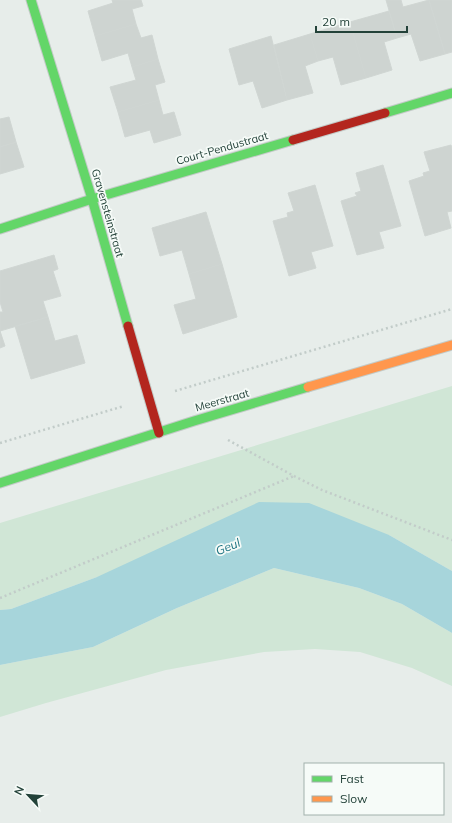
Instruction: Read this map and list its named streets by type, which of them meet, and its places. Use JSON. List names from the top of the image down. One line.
{"streets":{"street":["Court-Pendustraat","Gravensteinstraat","Meerstraat"]},"crossings":[["Court-Pendustraat","Gravensteinstraat"],["Gravensteinstraat","Meerstraat"]],"water":["Geul"],"legend":["Fast","Slow"],"scale_bar":"20 m","north":"top left"}
